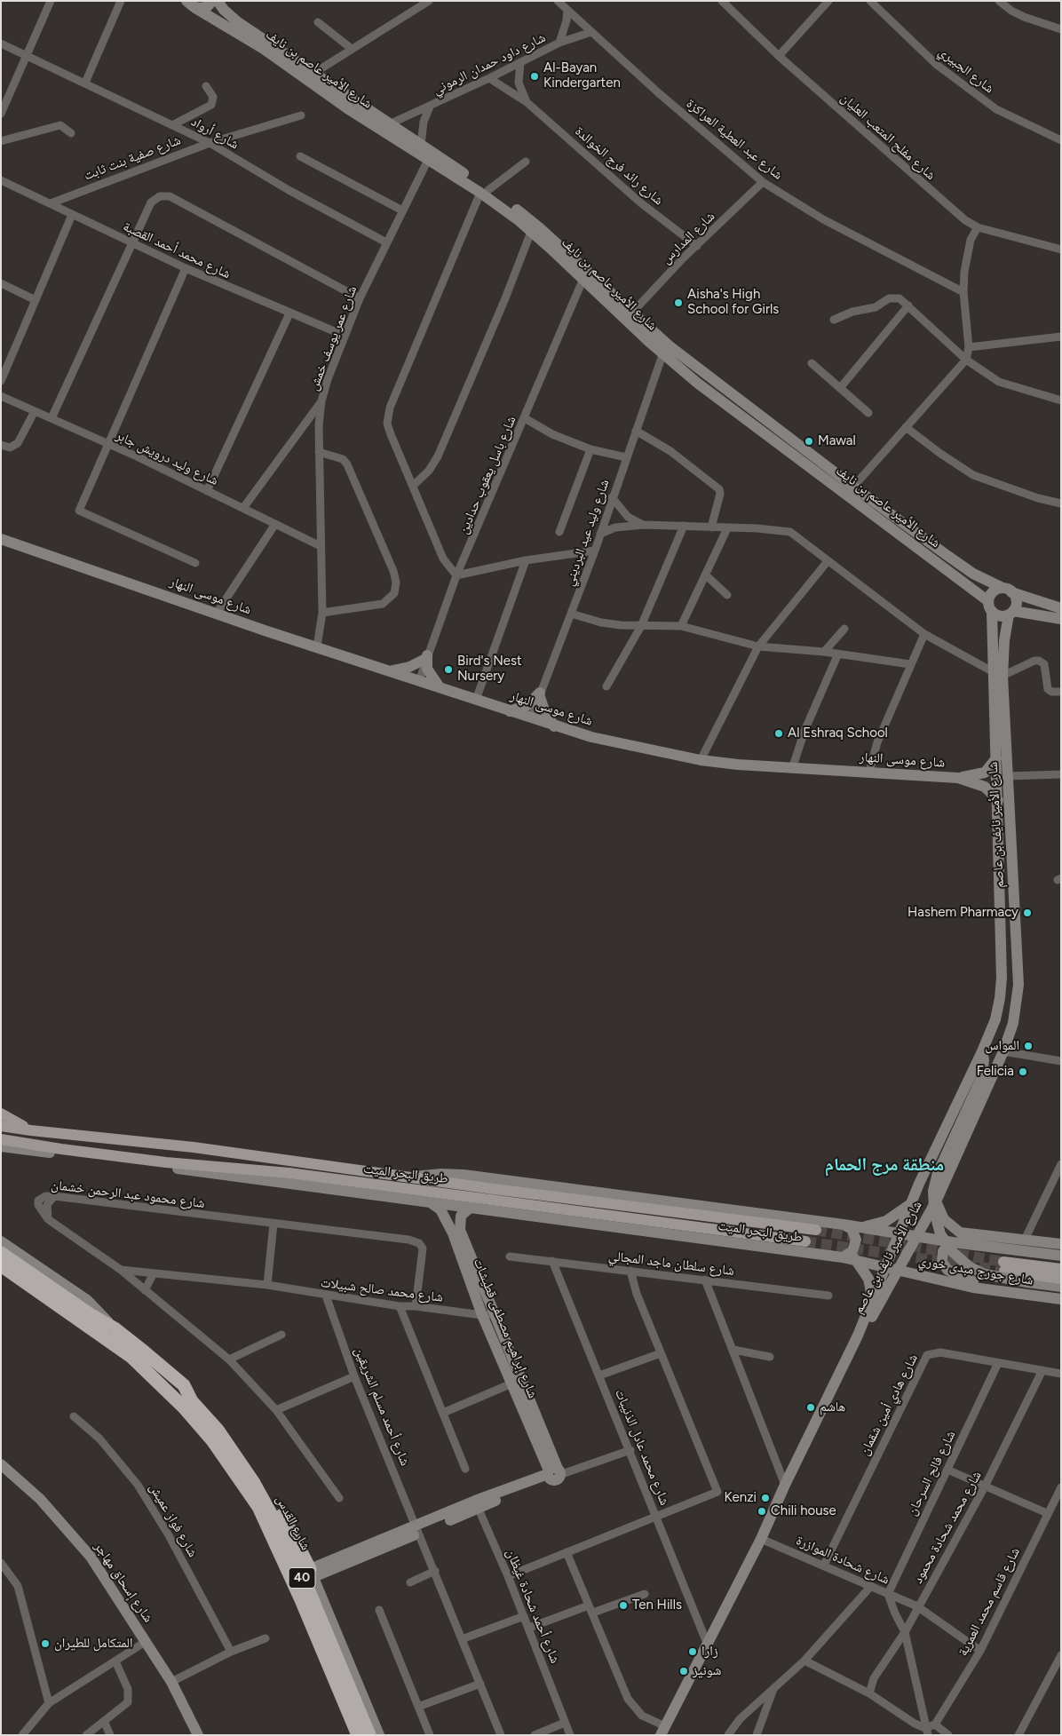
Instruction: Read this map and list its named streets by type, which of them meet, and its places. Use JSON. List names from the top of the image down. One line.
{"streets":{"highway":["شارع القدس","40"],"main road":["طريق البحر الميت"],"street":["شارع داود حمدان الرموني","شارع الأمير عاصم بن نايف","شارع الجبيري","شارع أرواد","شارع مفلح المتعب العليان","شارع عبد العطية العراكزة","شارع صفية بنت ثابت","شارع رائد فرج الخوالدة","شارع المدارس","شارع محمد أحمد القصبة","شارع عمر يوسف خمش","شارع وليد درويش جابر","شارع باسل يعقوب حدادين","شارع وليد عيد البرديني","شارع موسى النهار","شارع الأمير نايف بن عاصم","شارع محمود عبد الرحمن خشمان","شارع سلطان ماجد المجالي","شارع جورج مبدى خوري","شارع محمد صالح شبيلات","شارع إبراهيم مصطفى قطيشات","شارع هادي أمين شقمان","شارع أحمد مسلم الشريقين","شارع محمد عادل الذنيبات","شارع فالح السرحان","شارع فواز عميش","شارع محمد شحادة محمود","شارع شحادة الموازرة","شارع إسحاق مهاجر","شارع قاسم محمد العمرية","شارع أحمد شحادة غيظان"]},"crossings":[["شارع داود حمدان الرموني","شارع الأمير عاصم بن نايف"],["شارع داود حمدان الرموني","شارع عبد العطية العراكزة"],["شارع داود حمدان الرموني","شارع رائد فرج الخوالدة"],["شارع الأمير عاصم بن نايف","شارع المدارس"],["شارع الأمير عاصم بن نايف","شارع عمر يوسف خمش"],["شارع الأمير عاصم بن نايف","شارع باسل يعقوب حدادين"],["شارع الأمير عاصم بن نايف","شارع وليد عيد البرديني"],["شارع الأمير عاصم بن نايف","شارع الأمير نايف بن عاصم"],["شارع أرواد","شارع صفية بنت ثابت"],["شارع أرواد","شارع عمر يوسف خمش"],["شارع عبد العطية العراكزة","شارع المدارس"],["شارع صفية بنت ثابت","شارع محمد أحمد القصبة"],["شارع رائد فرج الخوالدة","شارع المدارس"],["شارع محمد أحمد القصبة","شارع عمر يوسف خمش"],["شارع عمر يوسف خمش","شارع وليد درويش جابر"],["شارع عمر يوسف خمش","شارع موسى النهار"],["شارع باسل يعقوب حدادين","شارع موسى النهار"],["شارع وليد عيد البرديني","شارع موسى النهار"],["شارع موسى النهار","شارع الأمير نايف بن عاصم"],["شارع الأمير نايف بن عاصم","طريق البحر الميت"],["شارع الأمير نايف بن عاصم","شارع جورج مبدى خوري"],["طريق البحر الميت","شارع جورج مبدى خوري"],["طريق البحر الميت","شارع إبراهيم مصطفى قطيشات"],["شارع محمود عبد الرحمن خشمان","شارع محمد صالح شبيلات"],["شارع سلطان ماجد المجالي","شارع محمد عادل الذنيبات"],["شارع محمد صالح شبيلات","شارع إبراهيم مصطفى قطيشات"],["شارع محمد صالح شبيلات","شارع أحمد مسلم الشريقين"],["شارع هادي أمين شقمان","شارع فالح السرحان"],["شارع هادي أمين شقمان","شارع محمد شحادة محمود"],["شارع هادي أمين شقمان","شارع شحادة الموازرة"],["شارع فالح السرحان","شارع شحادة الموازرة"],["شارع القدس","40"],["شارع محمد شحادة محمود","شارع شحادة الموازرة"],["شارع شحادة الموازرة","شارع قاسم محمد العمرية"]],"districts":["منطقة مرج الحمام"],"places":["Al-Bayan Kindergarten","Aisha's High School for Girls","Mawal","Bird's Nest Nursery","Al Eshraq School","Hashem Pharmacy","المواس","Felicia","هاشم","Kenzi","Chili house","Ten Hills","المتكامل للطيران","زارا","شونيز"]}
